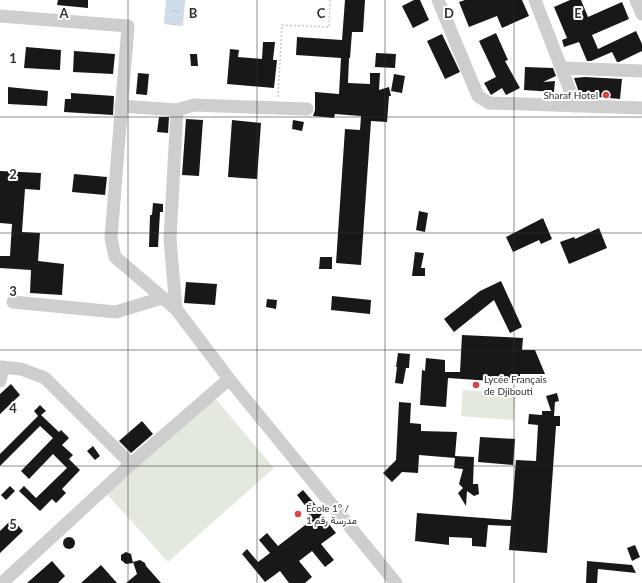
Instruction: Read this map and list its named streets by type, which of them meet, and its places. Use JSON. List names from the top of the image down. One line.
{"places":["Sharaf Hotel","Lycée Français de Djibouti","École 1° / مدرسة رقم 1"],"grid":{"columns":["A","B","C","D","E"],"rows":["1","2","3","4","5"]}}
